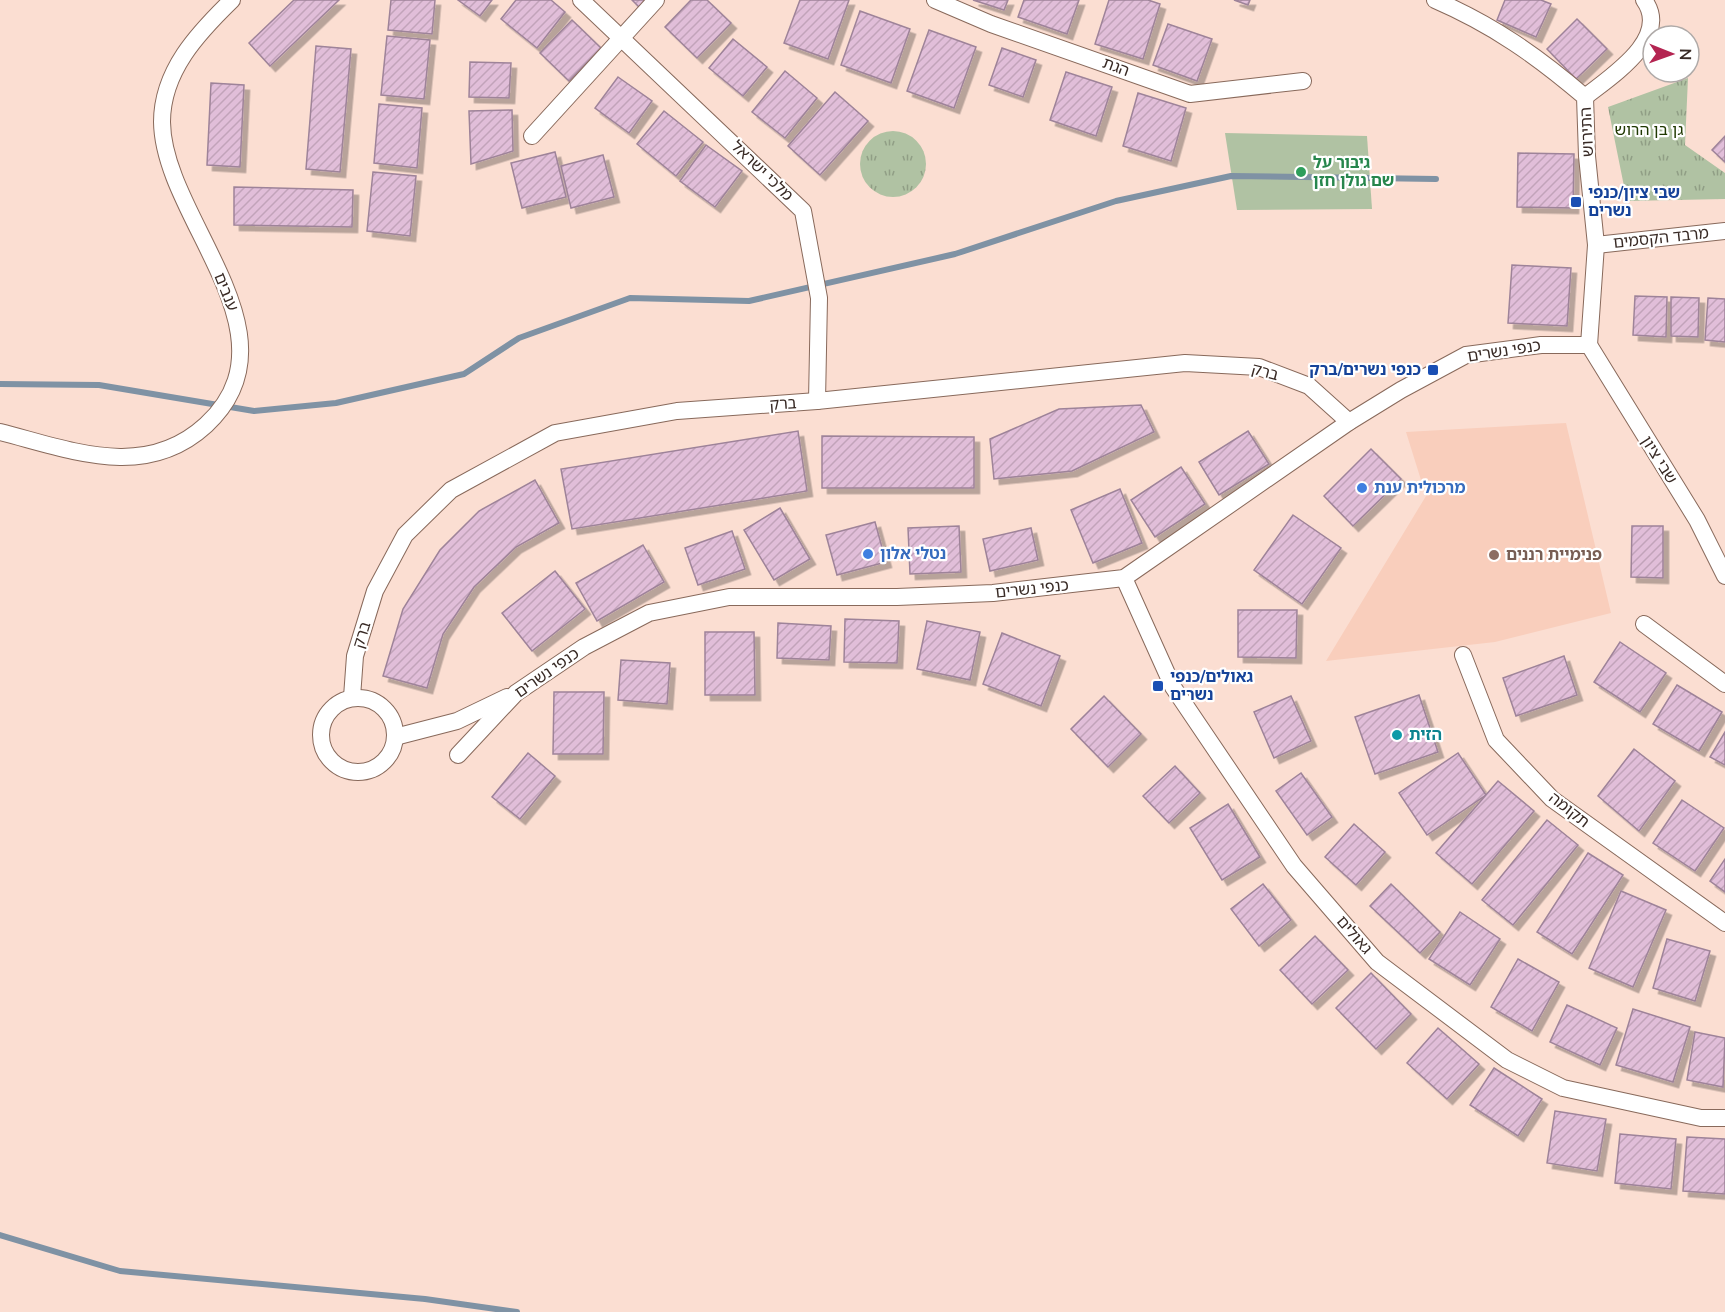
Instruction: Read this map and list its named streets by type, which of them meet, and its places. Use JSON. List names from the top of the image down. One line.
{"streets":{"street":["הגת","התירוש","מלכי ישראל","מרבד הקסמים","ענבים","כנפי נשרים","ברק","שבי ציון","תקומה","גאולים"]},"crossings":[["התירוש","מרבד הקסמים"],["התירוש","כנפי נשרים"],["התירוש","שבי ציון"],["מלכי ישראל","ברק"],["כנפי נשרים","ברק"],["כנפי נשרים","שבי ציון"],["כנפי נשרים","גאולים"]],"parks":["גן בן הרוש"],"places":{"other":["גיבור על שם גולן חזן","מרכולית ענת","נטלי אלון","פנימיית רננים","הזית"],"transit":["שבי ציון/כנפי נשרים","כנפי נשרים/ברק","גאולים/כנפי נשרים"]},"north":"right"}
